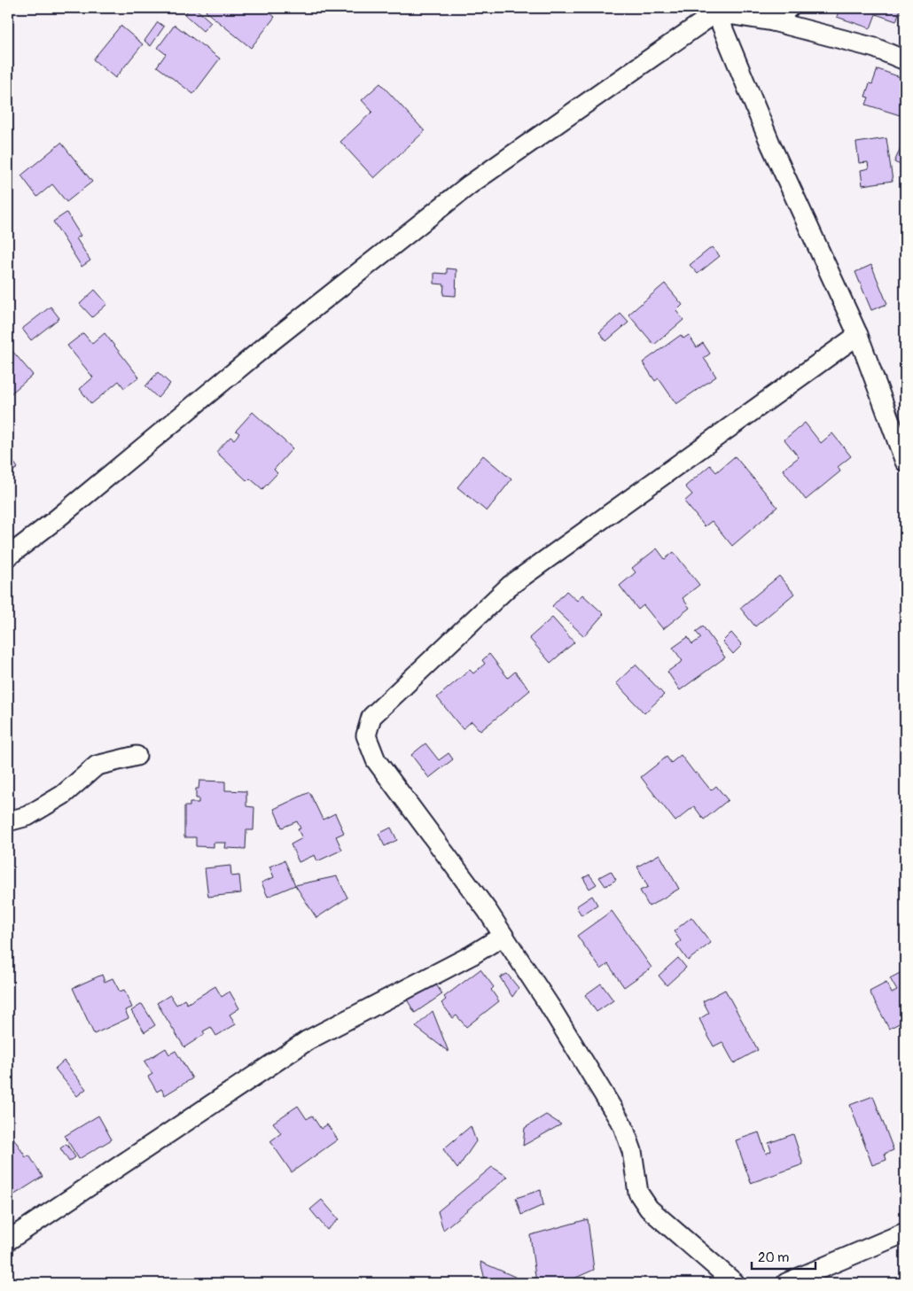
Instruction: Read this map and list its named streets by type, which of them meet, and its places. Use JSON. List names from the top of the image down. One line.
{"scale_bar":"20 m"}
